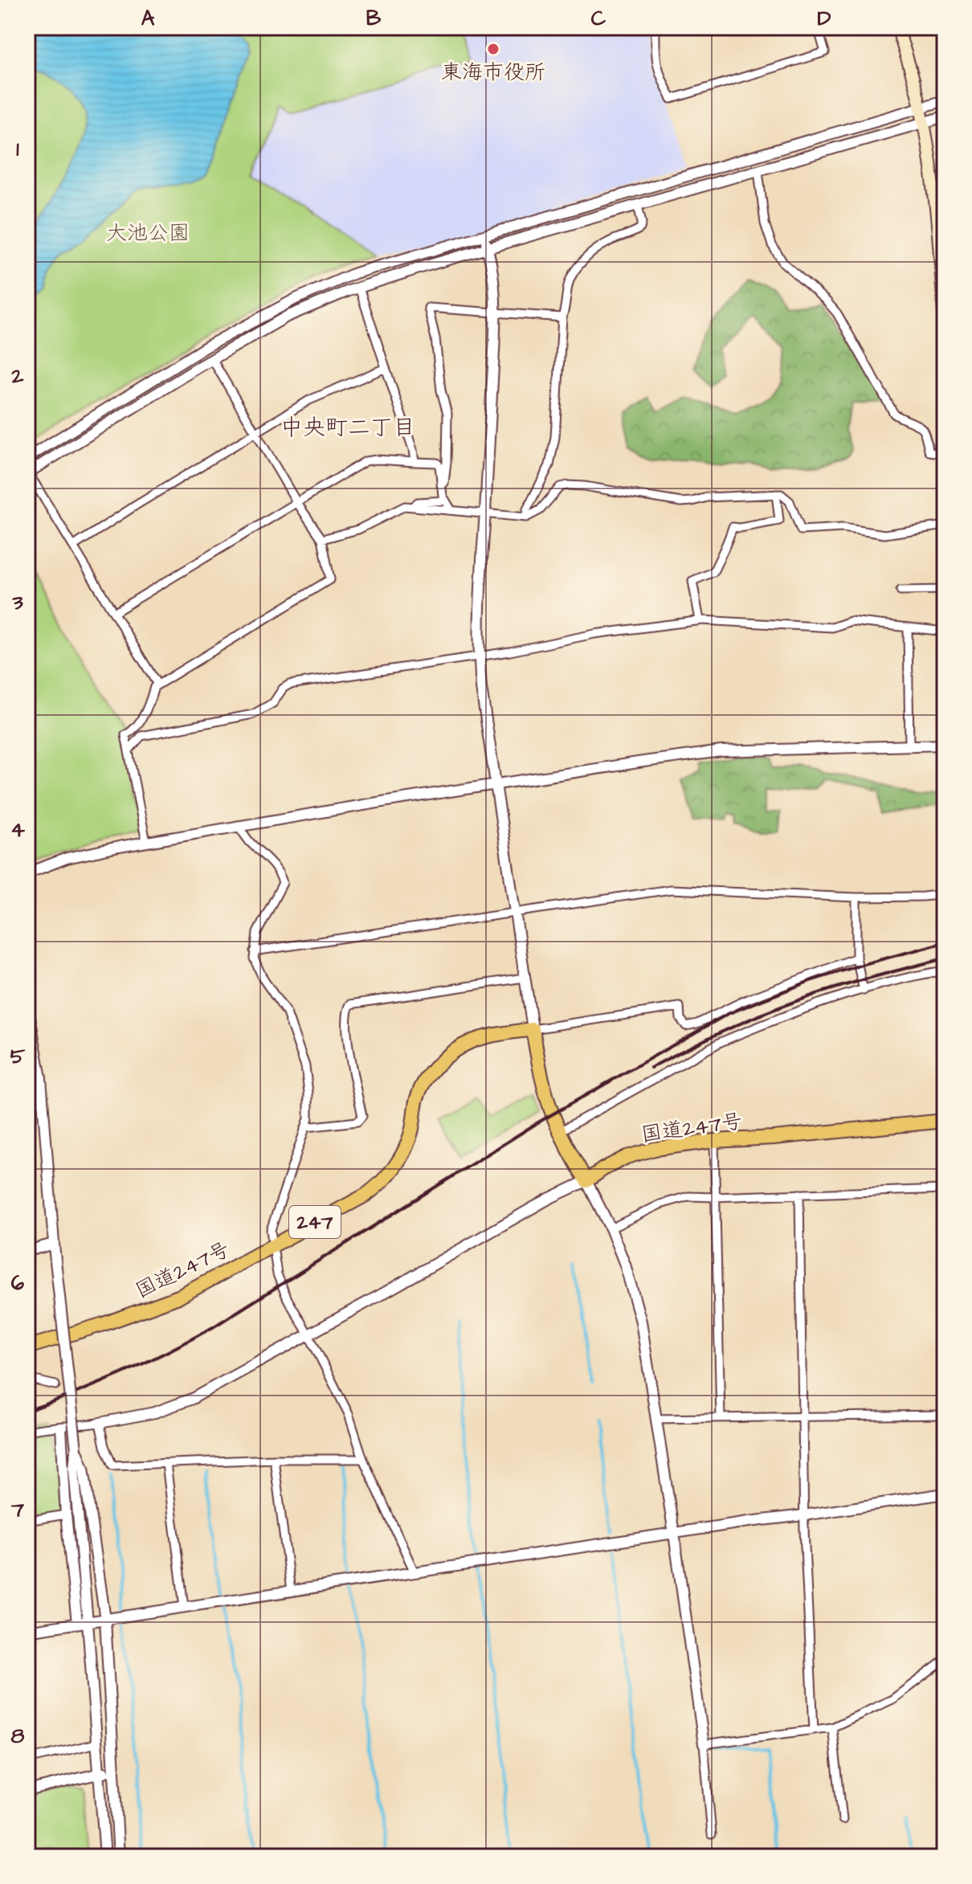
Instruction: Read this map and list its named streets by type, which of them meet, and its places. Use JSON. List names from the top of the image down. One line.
{"streets":{"highway":["国道247号","247"]},"districts":["中央町二丁目"],"parks":["大池公園"],"places":["東海市役所"],"grid":{"columns":["A","B","C","D"],"rows":["1","2","3","4","5","6","7","8"]}}
